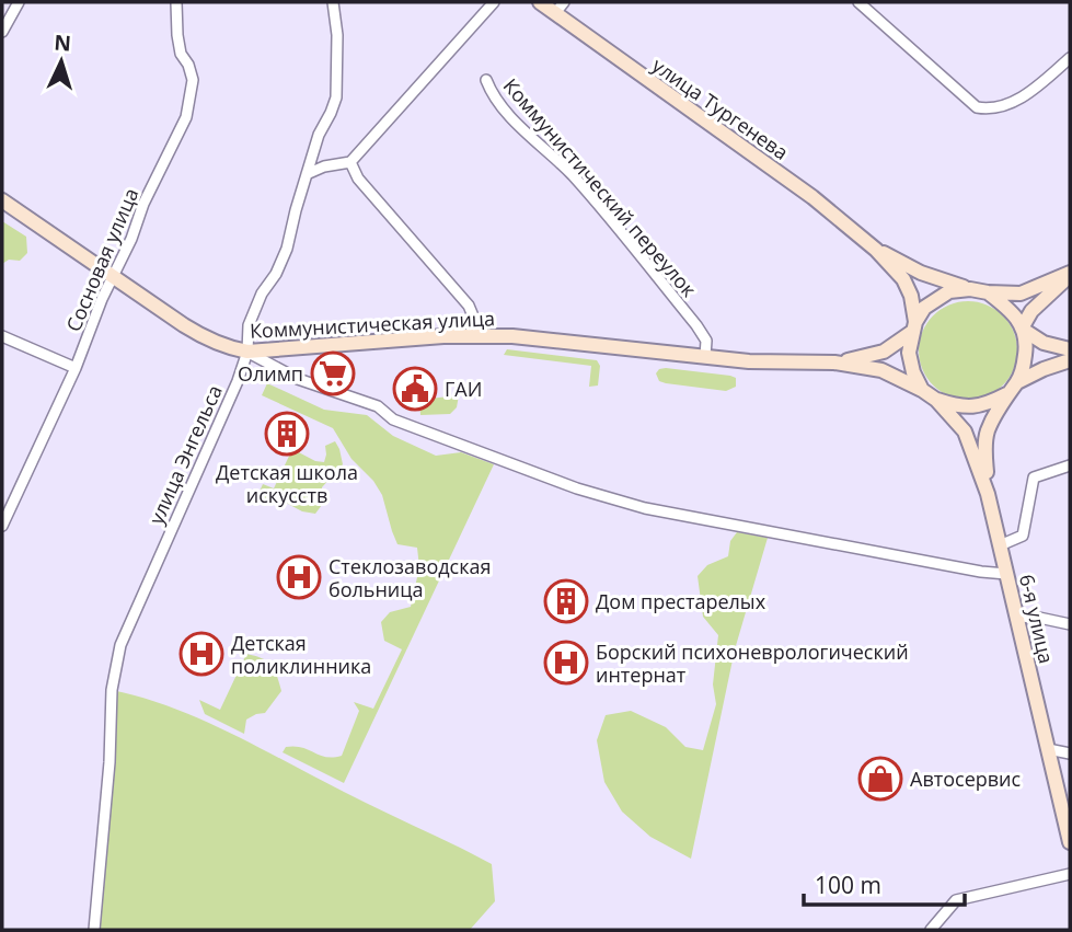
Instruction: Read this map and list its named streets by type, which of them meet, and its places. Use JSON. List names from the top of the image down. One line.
{"streets":{"street":["улица Тургенева","Коммунистический переулок","Сосновая улица","Коммунистическая улица","улица Энгельса","6-я улица"]},"crossings":[["улица Тургенева","Коммунистическая улица"],["Коммунистический переулок","Коммунистическая улица"],["Сосновая улица","Коммунистическая улица"],["Коммунистическая улица","улица Энгельса"]],"places":{"supermarket":["Олимп"],"public building":["ГАИ"],"building":["Детская школа искусств","Дом престарелых"],"hospital":["Стеклозаводская больница","Детская поликлинника","Борский психоневрологический интернат"],"shop":["Автосервис"]},"scale_bar":"100 m","north":"top"}
